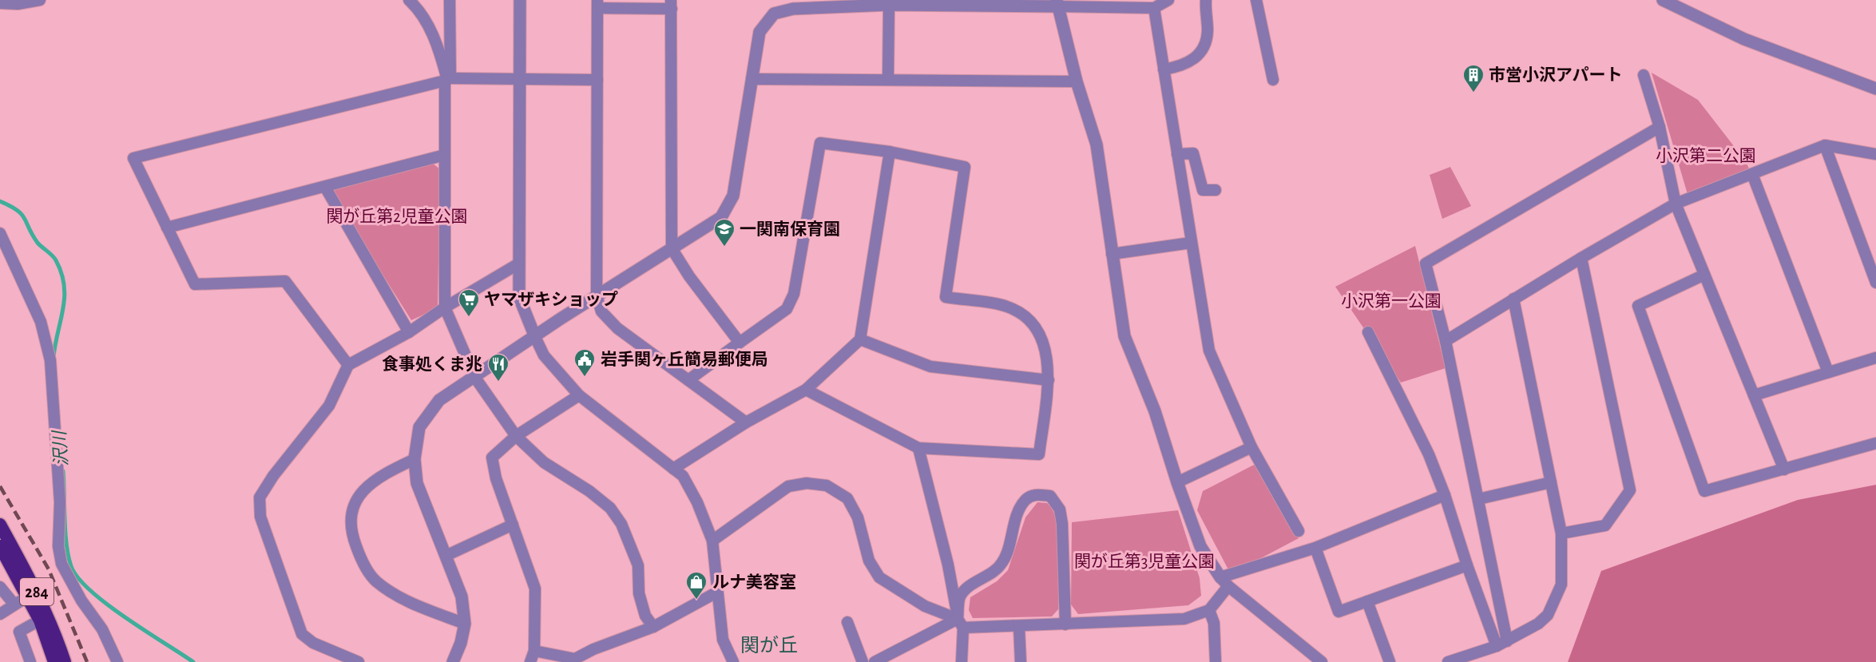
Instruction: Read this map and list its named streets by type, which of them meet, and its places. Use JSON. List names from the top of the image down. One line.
{"streets":{"highway":["284"]},"districts":["関が丘"],"water":["沢川"],"parks":["小沢第二公園","関が丘第2児童公園","小沢第一公園","関が丘第3児童公園"],"places":{"building":["市営小沢アパート"],"school or university":["一関南保育園"],"supermarket":["ヤマザキショップ"],"public building":["岩手関ヶ丘簡易郵便局"],"restaurant":["食事処くま兆"],"shop":["ルナ美容室"]}}
